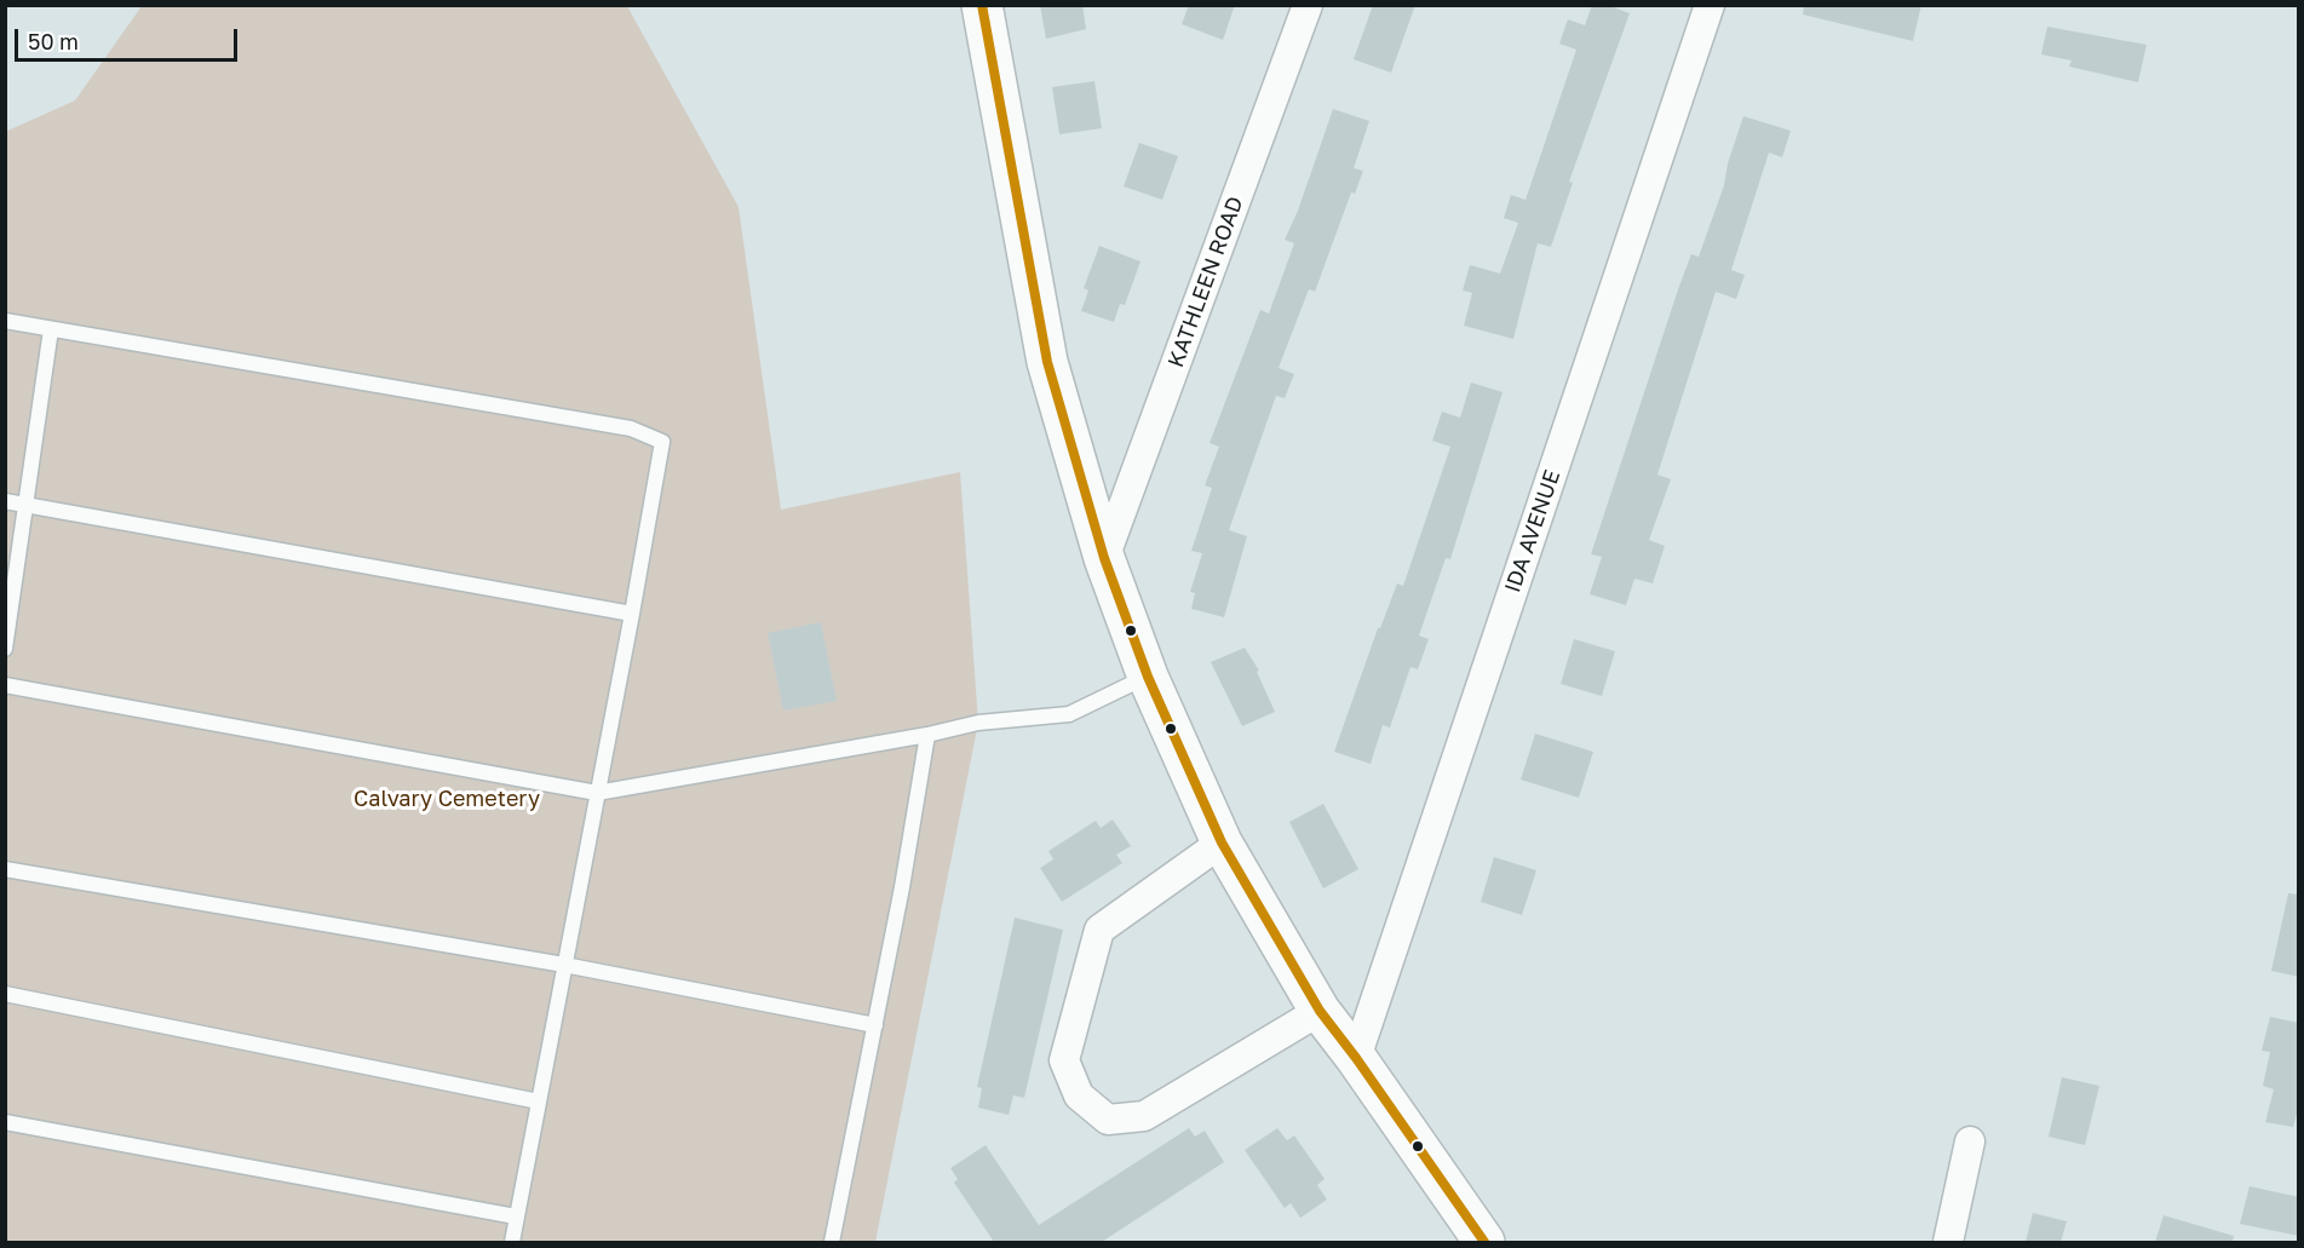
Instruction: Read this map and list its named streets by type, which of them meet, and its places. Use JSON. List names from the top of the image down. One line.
{"streets":{"street":["KATHLEEN ROAD","IDA AVENUE"]},"parks":["Calvary Cemetery"],"scale_bar":"50 m"}
